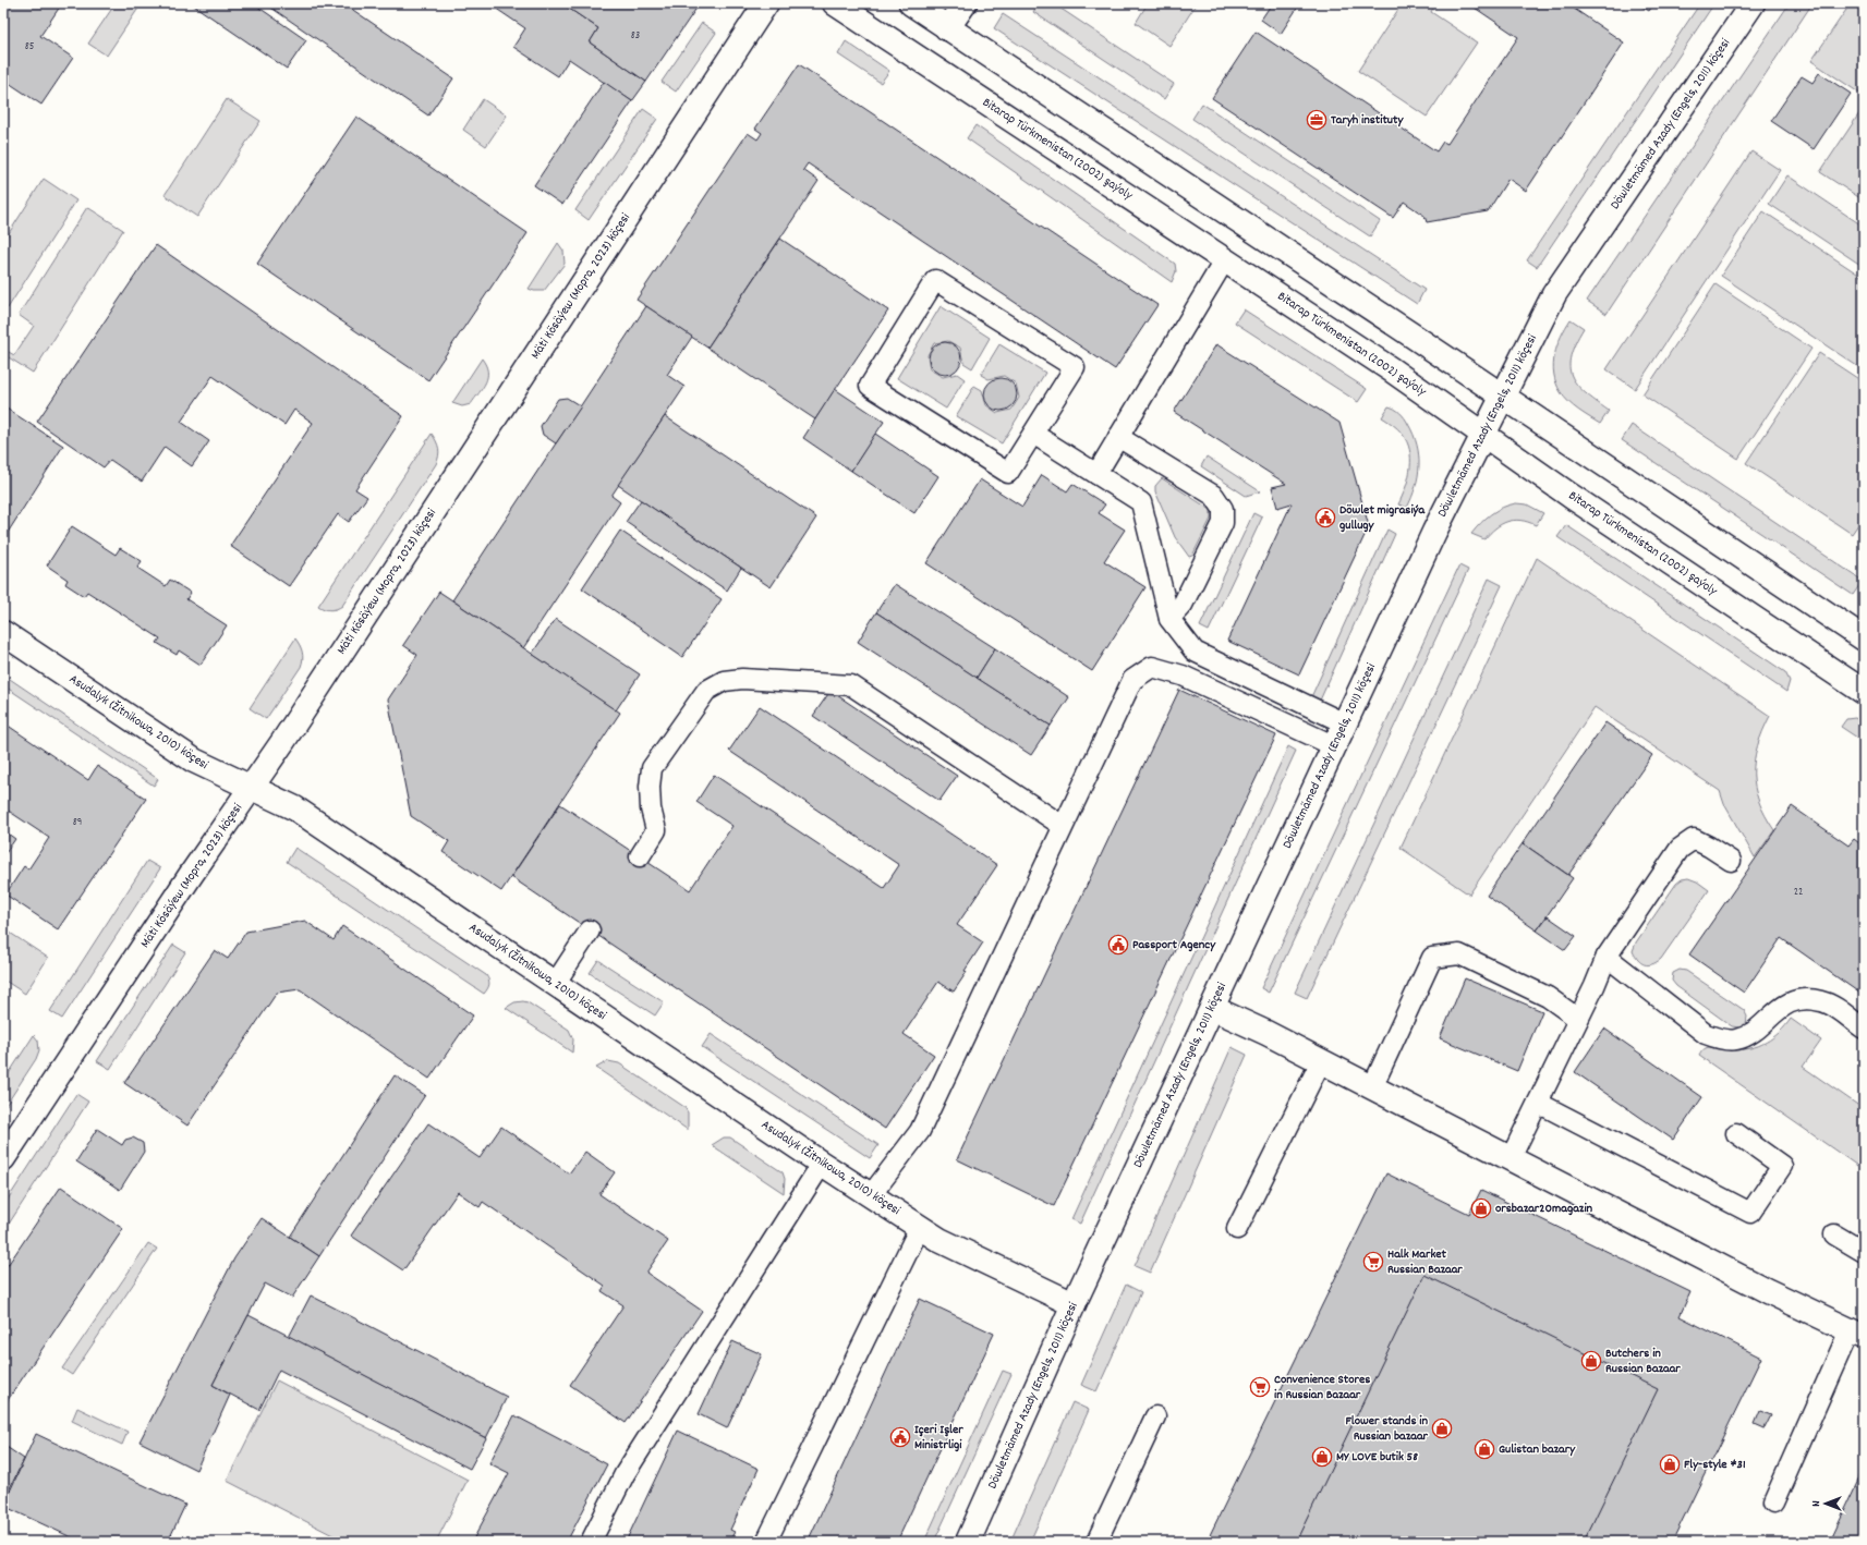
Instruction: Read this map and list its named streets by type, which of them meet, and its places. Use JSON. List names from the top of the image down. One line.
{"streets":{"street":["Döwletmämed Azady (Engels, 2011) köçesi","Bitarap Türkmenistan (2002) şaýoly","Mäti Kösäýew (Mopra, 2023) köçesi","Asudalyk (Žitnikowa, 2010) köçesi"]},"crossings":[["Döwletmämed Azady (Engels, 2011) köçesi","Bitarap Türkmenistan (2002) şaýoly"],["Döwletmämed Azady (Engels, 2011) köçesi","Asudalyk (Žitnikowa, 2010) köçesi"],["Mäti Kösäýew (Mopra, 2023) köçesi","Asudalyk (Žitnikowa, 2010) köçesi"]],"places":{"office":["Taryh instituty"],"public building":["Döwlet migrasiýa gullugy","Passport Agency","Içeri Işler Ministrligi"],"shop":["orsbazar20magazin","Butchers in Russian Bazaar","Flower stands in Russian bazaar","Gulistan bazary","MY LOVE butik 58","Fly-style *31"],"supermarket":["Halk Market Russian Bazaar","Convenience Stores in Russian Bazaar"]},"house_numbers":["83","85","89","22"],"north":"left"}
